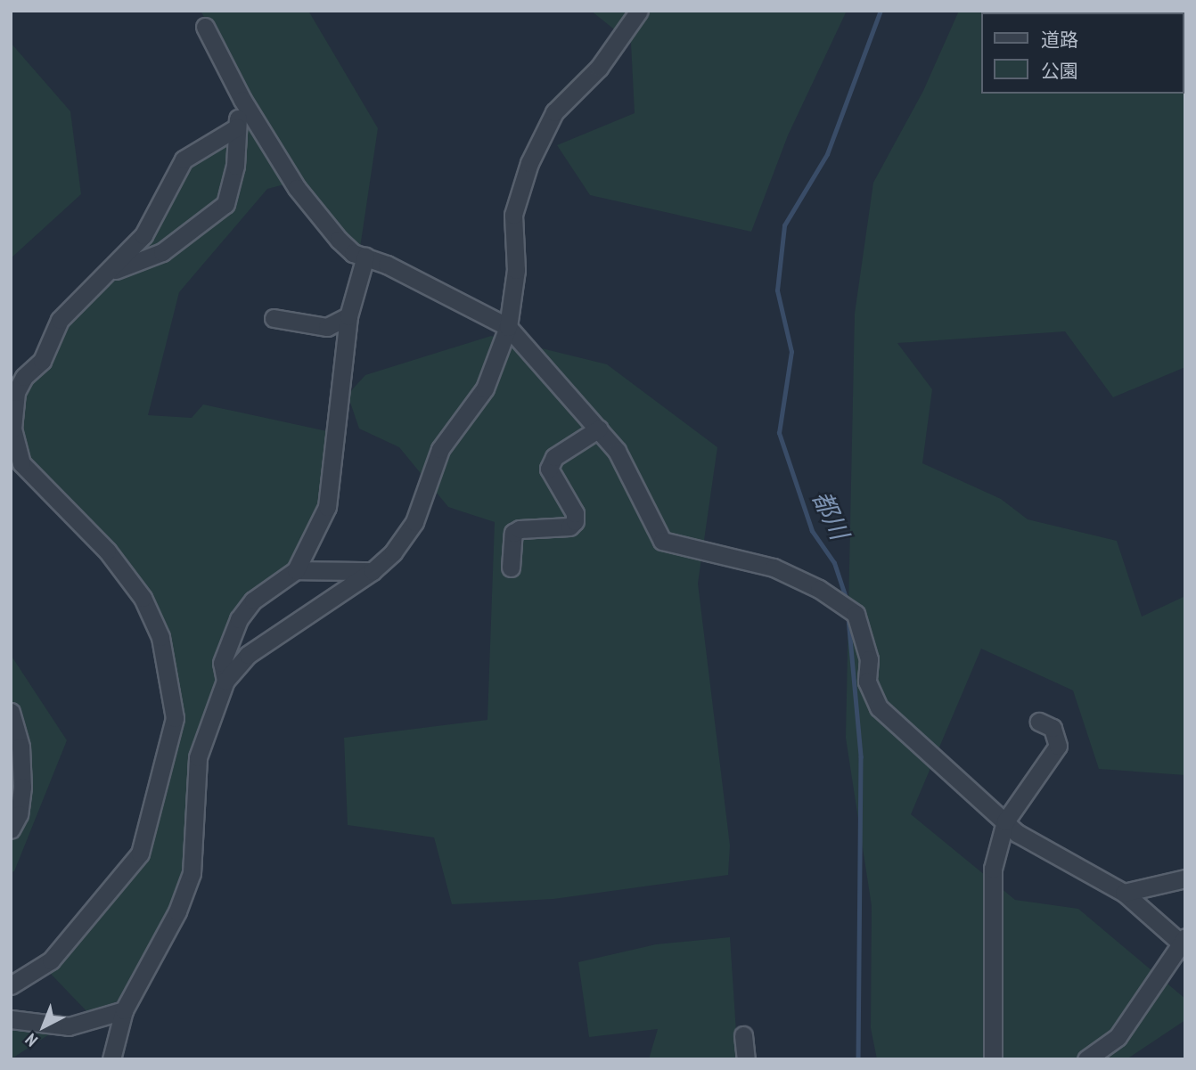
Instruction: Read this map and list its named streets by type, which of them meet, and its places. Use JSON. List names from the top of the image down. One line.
{"water":["都川"],"legend":["道路","公園"],"north":"bottom left"}
